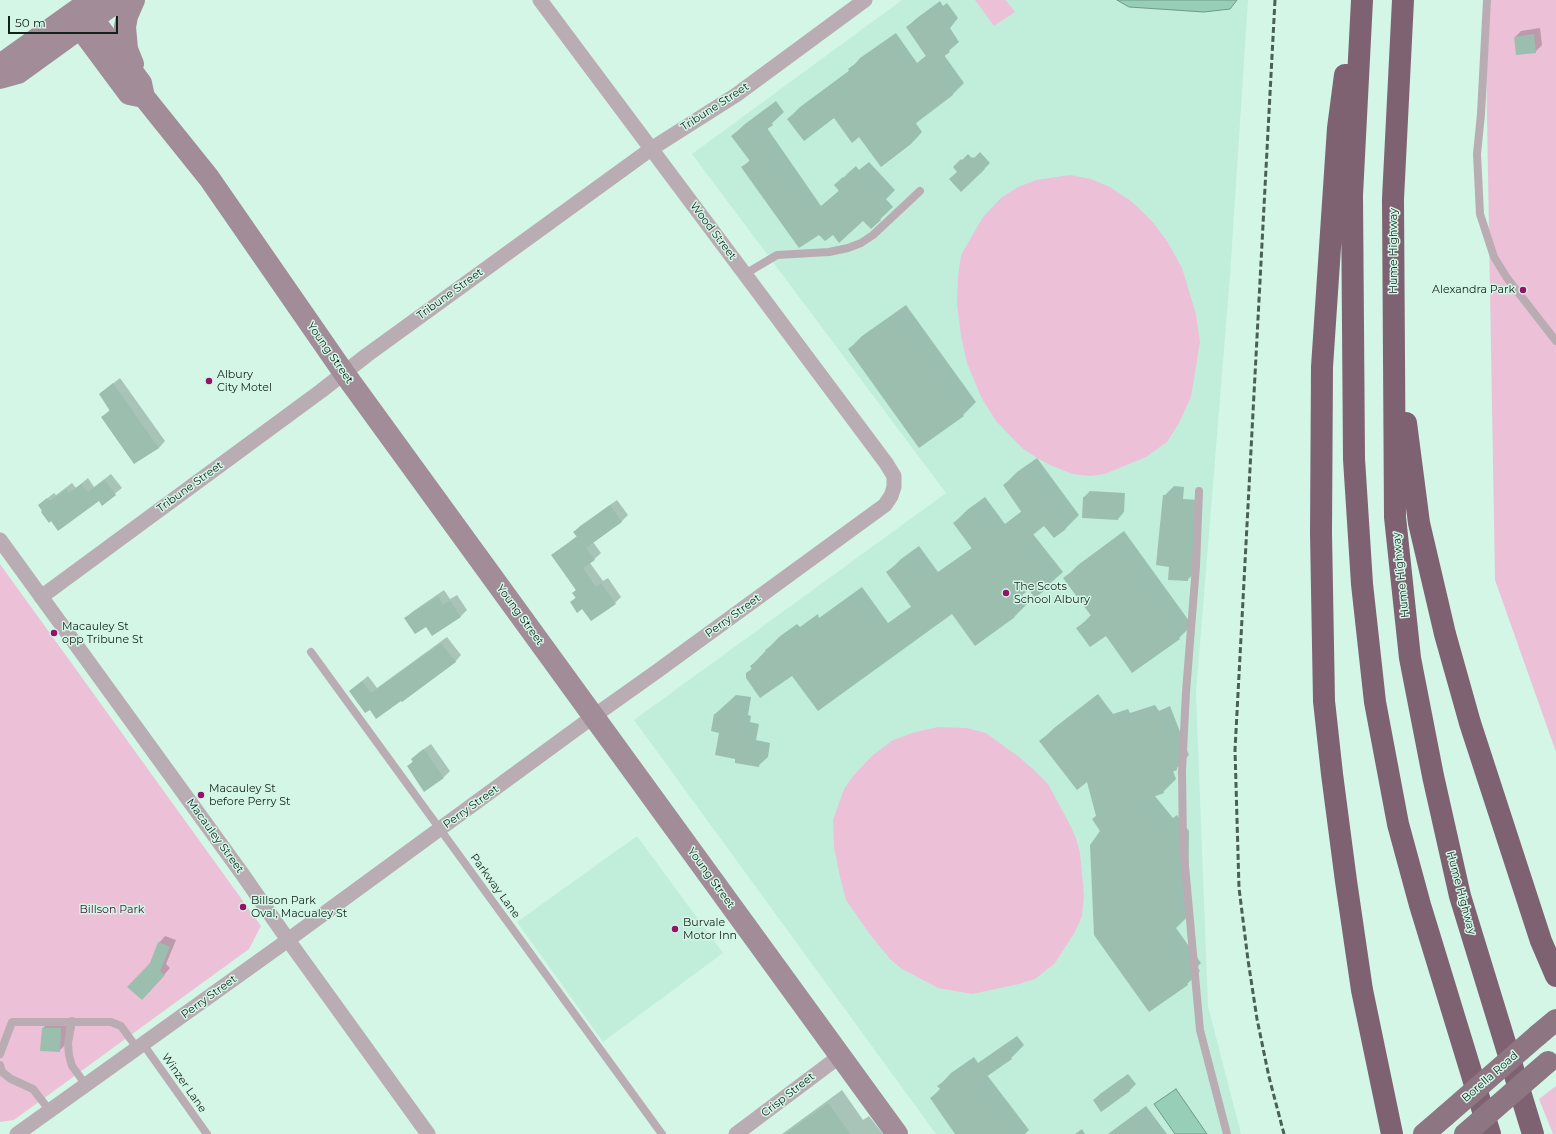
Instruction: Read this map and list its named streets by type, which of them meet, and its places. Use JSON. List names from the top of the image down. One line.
{"streets":{"highway":["Hume Highway"],"main road":["Young Street","Borella Road"],"street":["Tribune Street","Wood Street","Perry Street","Macauley Street","Crisp Street"],"lane":["Parkway Lane","Winzer Lane"]},"crossings":[["Tribune Street","Wood Street"],["Tribune Street","Young Street"],["Tribune Street","Macauley Street"],["Wood Street","Perry Street"],["Young Street","Perry Street"],["Young Street","Crisp Street"],["Perry Street","Macauley Street"],["Perry Street","Parkway Lane"],["Perry Street","Winzer Lane"]],"parks":["Billson Park"],"places":["Alexandra Park","Albury City Motel","The Scots School Albury","Macauley St opp Tribune St","Macauley St before Perry St","Billson Park Oval, Macualey St","Burvale Motor Inn"],"scale_bar":"50 m"}
